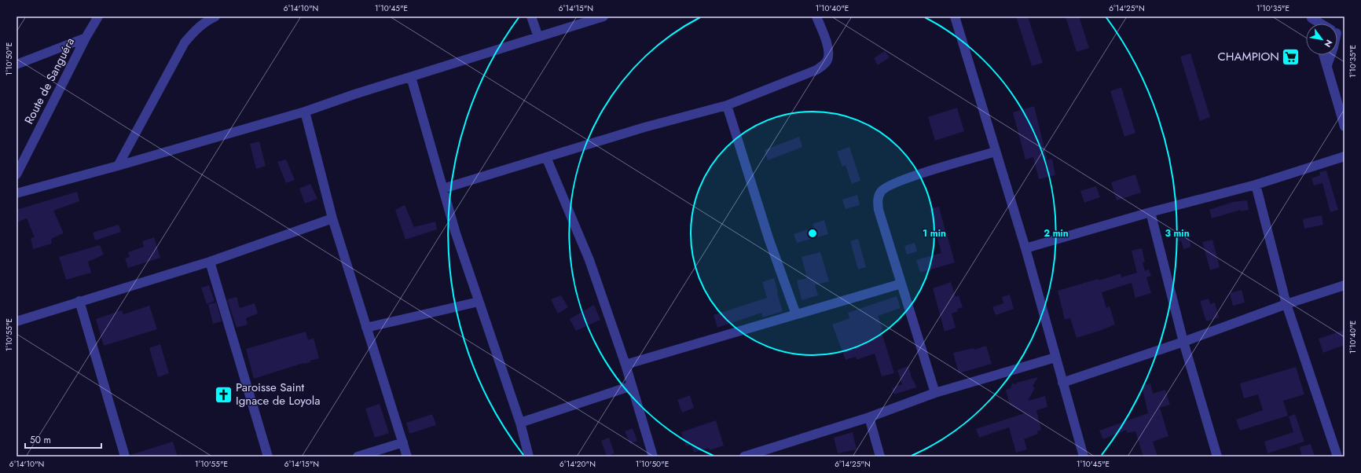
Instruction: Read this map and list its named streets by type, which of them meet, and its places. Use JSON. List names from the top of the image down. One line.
{"streets":{"street":["Route de Sanguéra"]},"places":{"supermarket":["CHAMPION"],"church":["Paroisse Saint Ignace de Loyola"]},"scale_bar":"50 m","north":"bottom right","coordinates":["6°14'10\"N","1°10'45\"E","6°14'15\"N","1°10'40\"E","6°14'25\"N","1°10'35\"E","1°10'50\"E","1°10'55\"E","6°14'20\"N"],"rings":["1 min","2 min","3 min"]}
